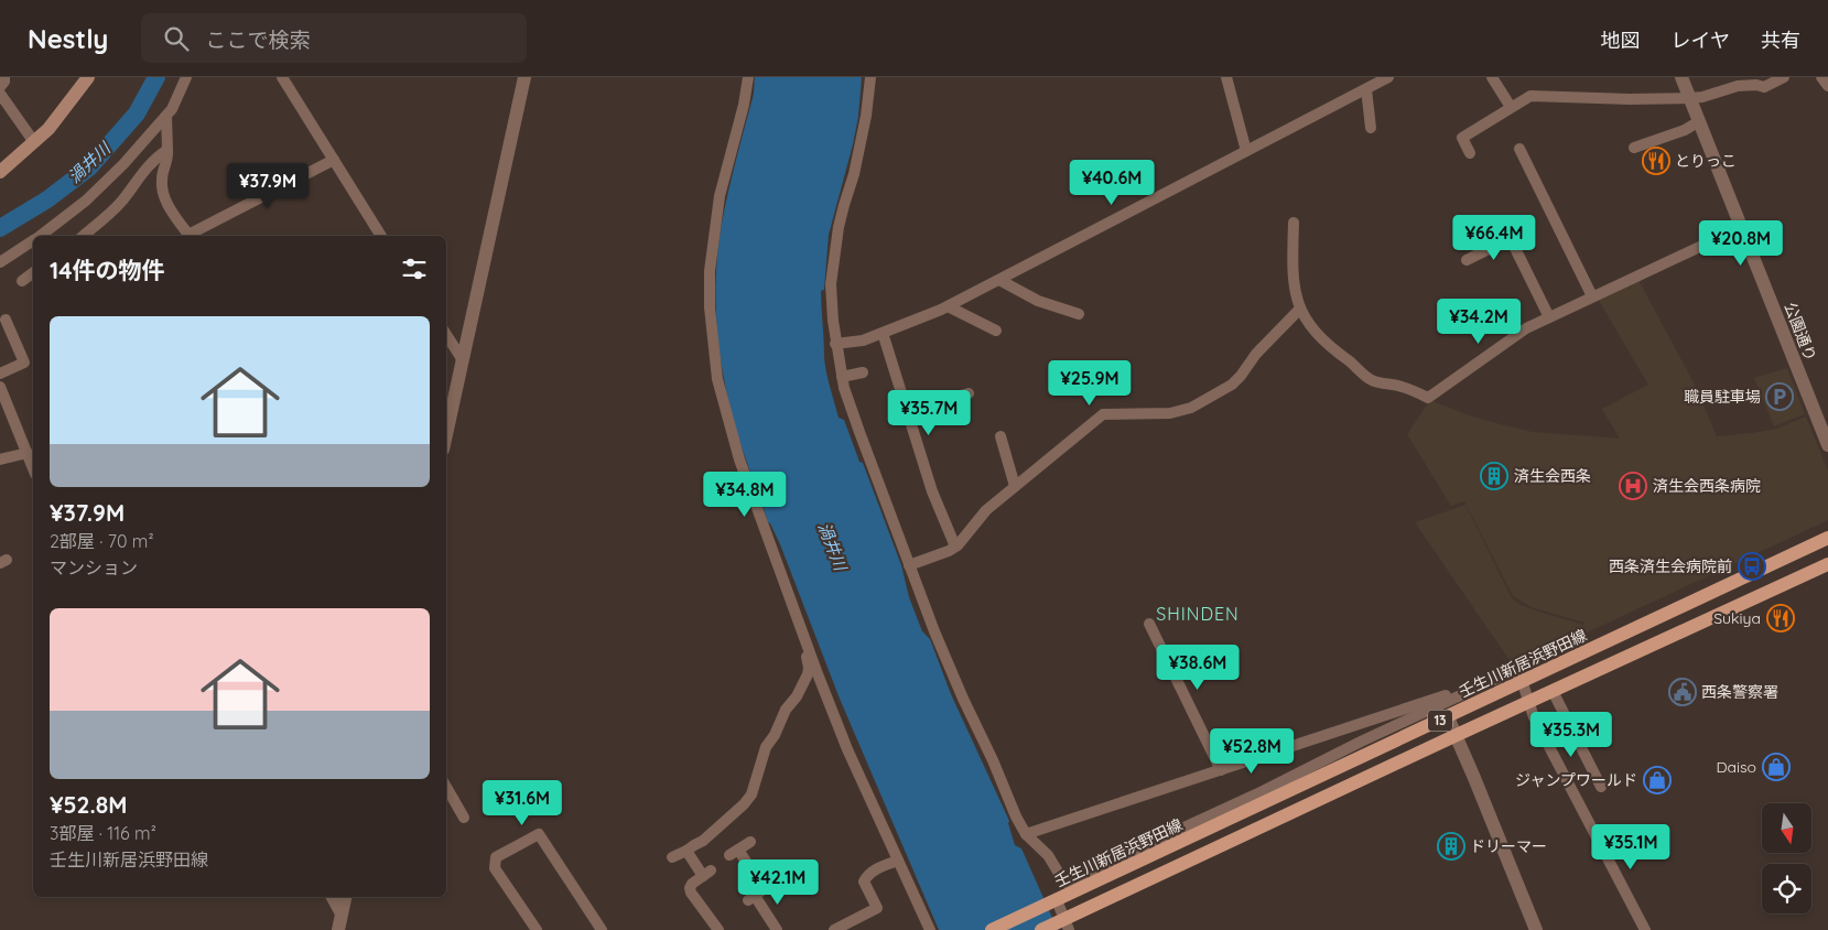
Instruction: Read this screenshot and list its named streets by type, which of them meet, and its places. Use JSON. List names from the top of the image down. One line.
{"streets":{"main road":["壬生川新居浜野田線","13"],"street":["公園通り"]},"districts":["SHINDEN"],"water":["渦井川"],"places":{"restaurant":["とりっこ","Sukiya"],"parking":["職員駐車場"],"building":["済生会西条","ドリーマー"],"hospital":["済生会西条病院"],"bus stop":["西条済生会病院前"],"public building":["西条警察署"],"shop":["Daiso","ジャンプワールド"]},"north":"bottom","page":{"header":"Nestly","search":"ここで検索","nav":["地図","レイヤ","共有"],"price":["¥40.6M","¥37.9M","¥66.4M","¥20.8M","¥34.2M","¥25.9M","¥35.7M","¥34.8M","¥38.6M","¥35.3M","¥52.8M","¥31.6M","¥35.1M","¥42.1M"],"heading":"14件の物件","list":[{"name":"¥37.9M","note":"2部屋 · 70 m² · マンション"},{"name":"¥52.8M","note":"3部屋 · 116 m² · 壬生川新居浜野田線"}]}}
